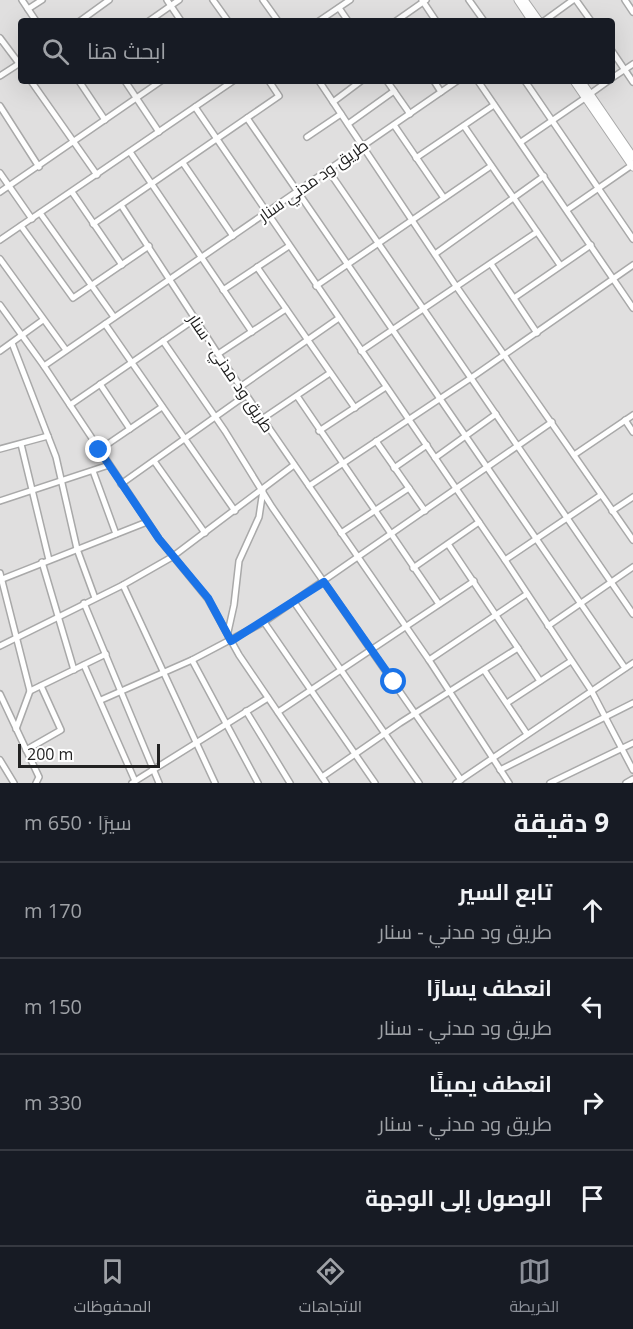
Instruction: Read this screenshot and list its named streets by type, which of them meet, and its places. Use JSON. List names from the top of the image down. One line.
{"streets":{"street":["طريق ود مدني سنار","طريق ود مدني - سنار"]},"crossings":[["طريق ود مدني سنار","طريق ود مدني - سنار"]],"scale_bar":"200 m","page":{"search":"ابحث هنا","scale":"200 m","heading":["9 دقيقة","سيرًا · 650 m"],"list":[["تابع السير","طريق ود مدني - سنار","170 m"],["انعطف يسارًا","طريق ود مدني - سنار","150 m"],["انعطف يمينًا","طريق ود مدني - سنار","330 m"],"الوصول إلى الوجهة"],"nav":["الخريطة","الاتجاهات","المحفوظات"]}}
